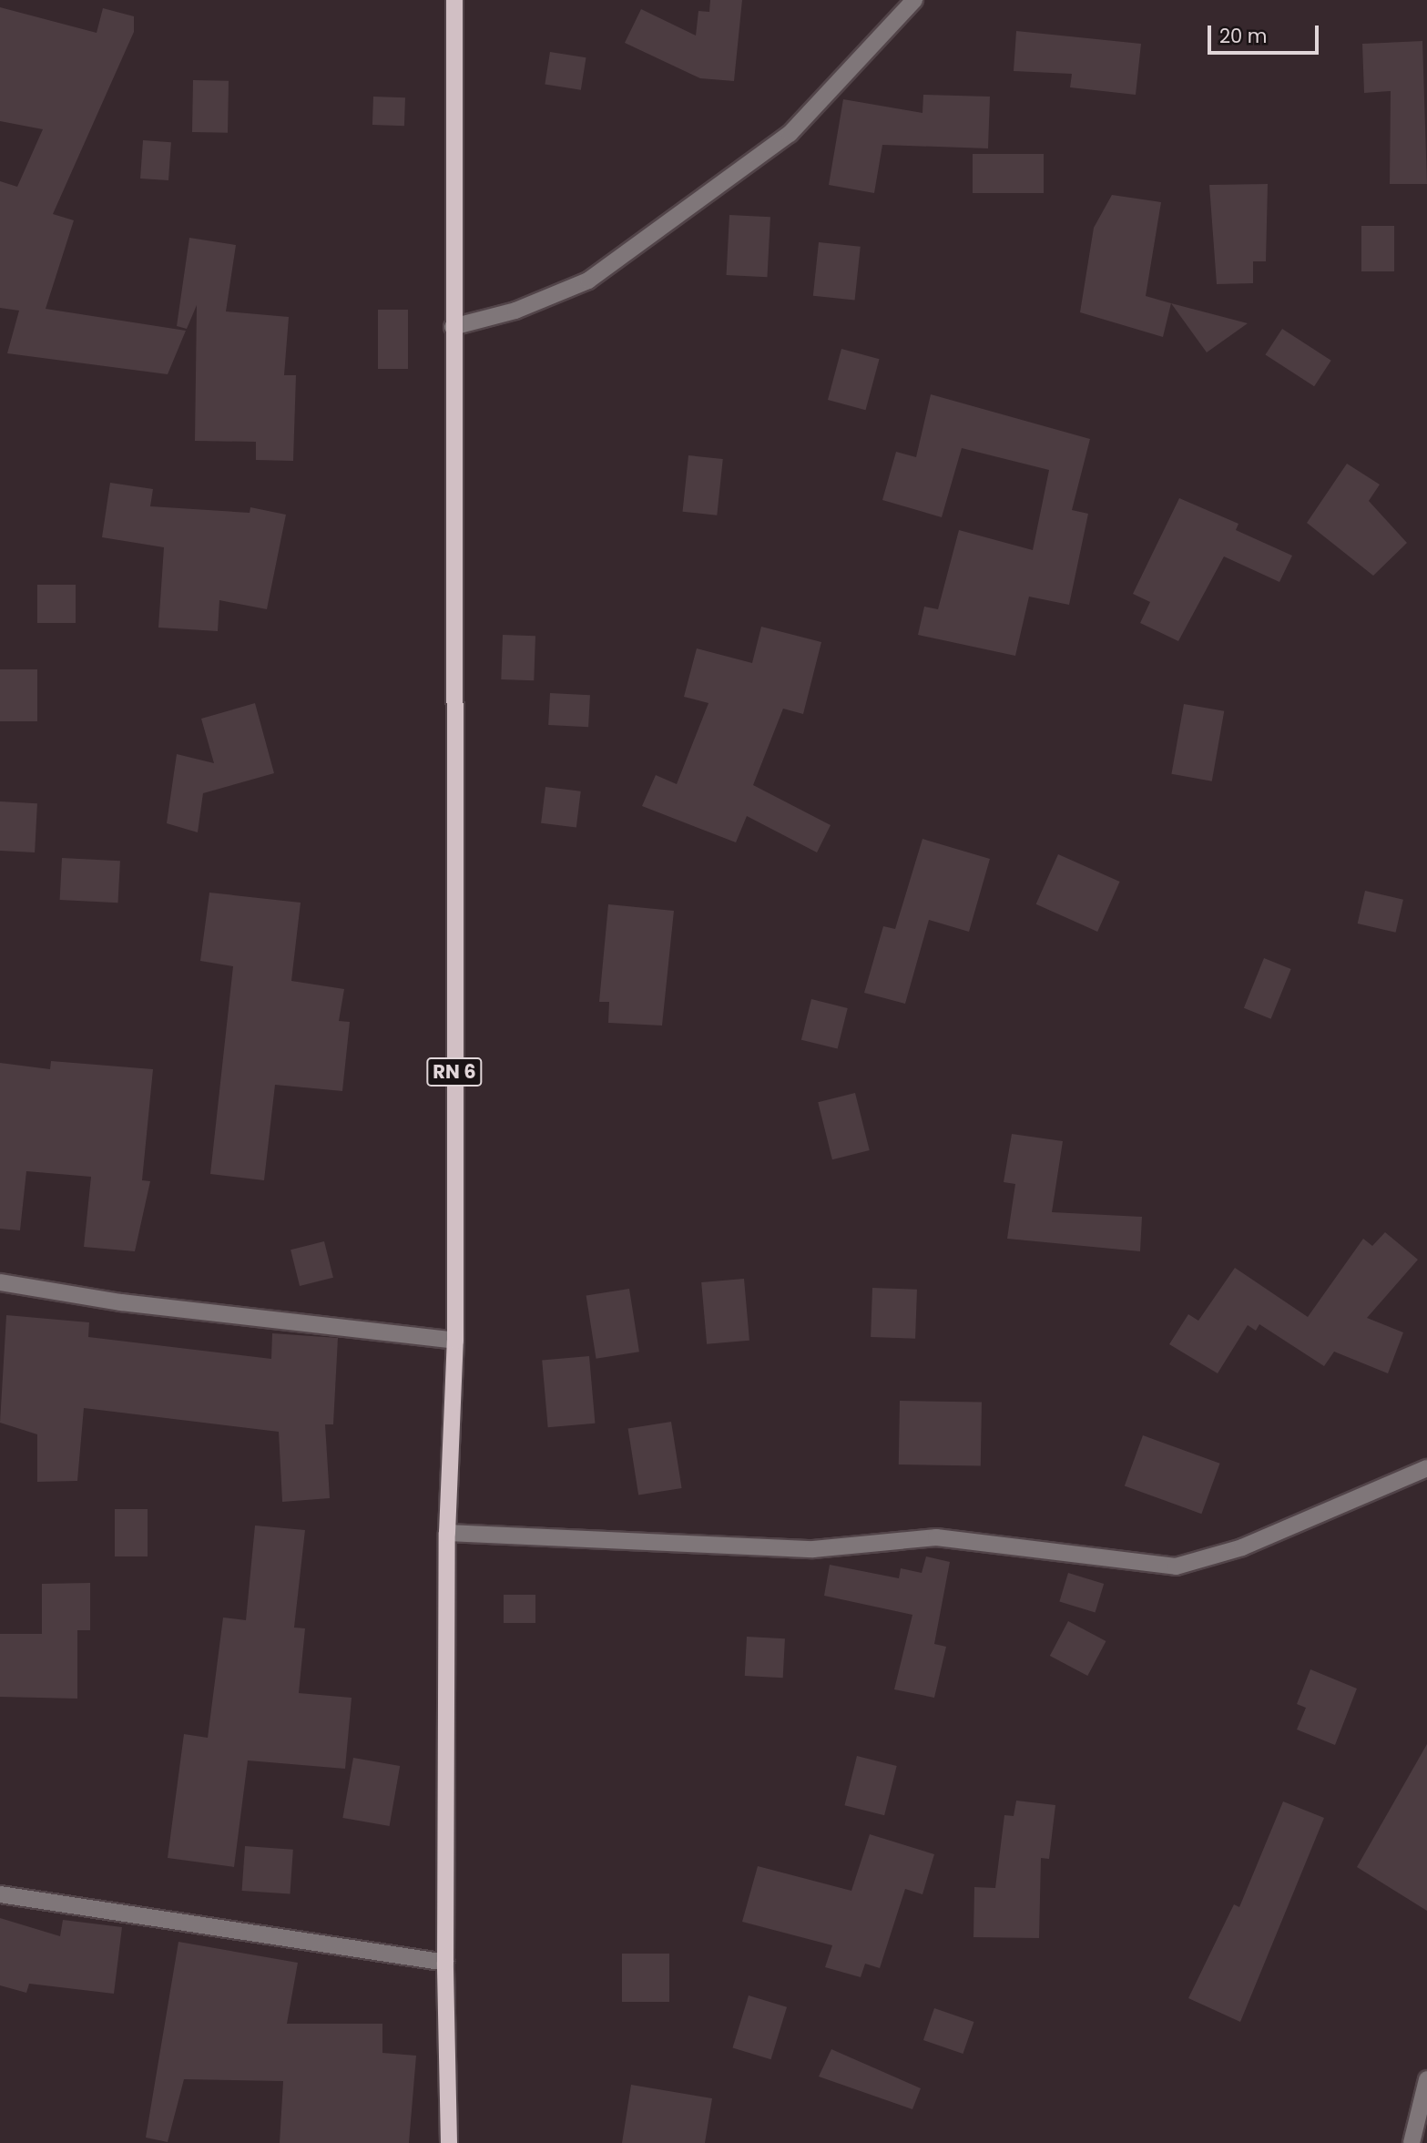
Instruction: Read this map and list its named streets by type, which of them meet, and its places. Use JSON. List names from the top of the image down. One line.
{"streets":{"main road":["RN 6"]},"scale_bar":"20 m"}
